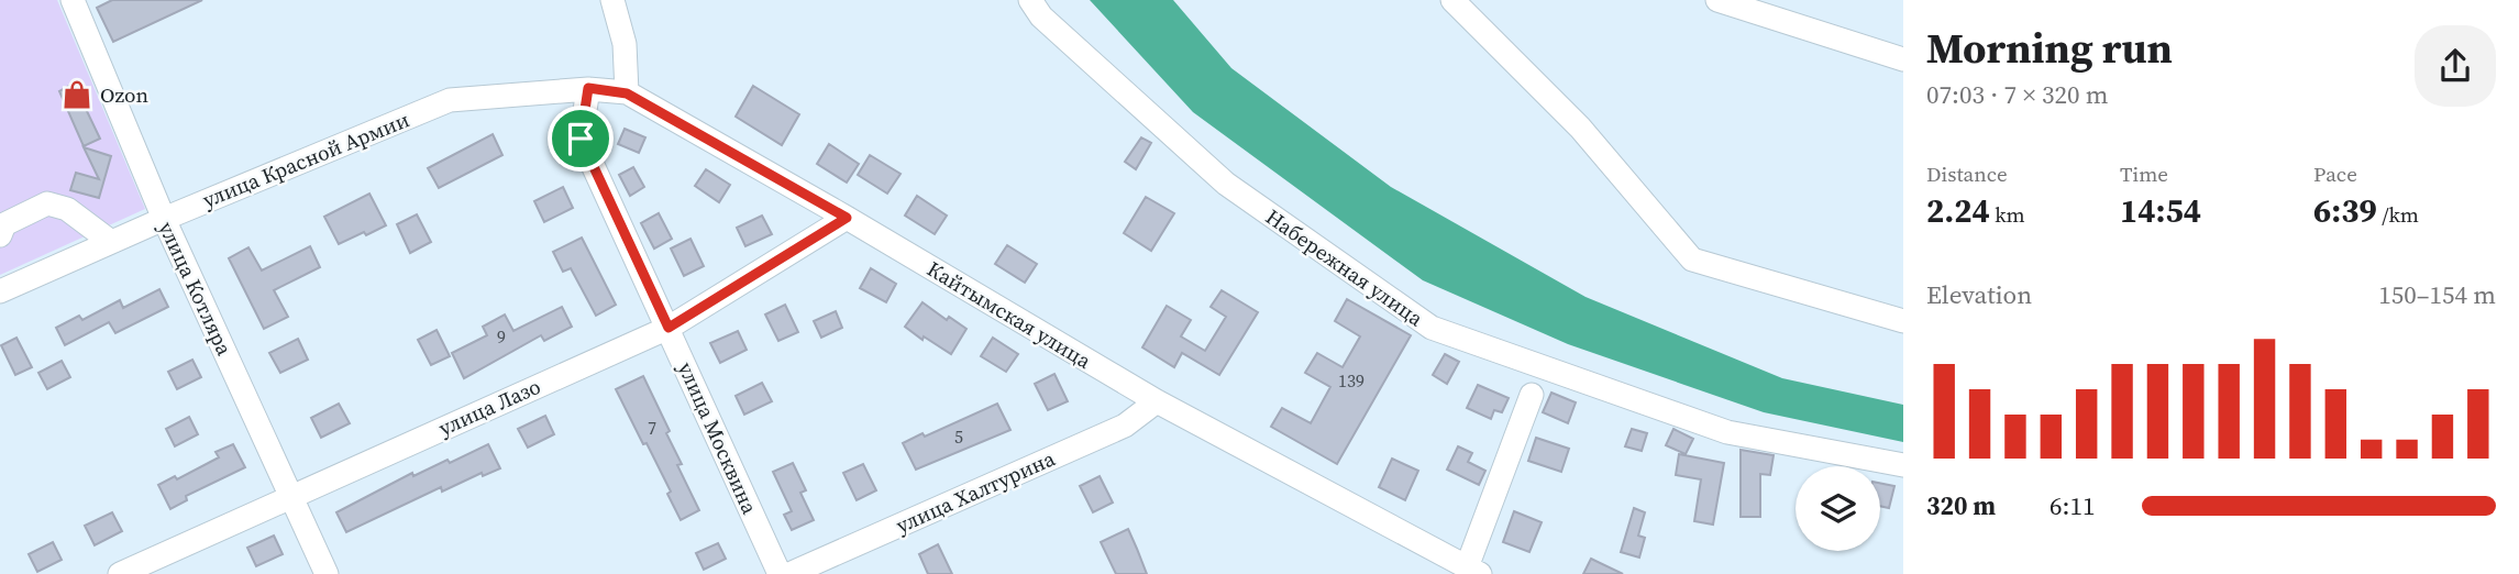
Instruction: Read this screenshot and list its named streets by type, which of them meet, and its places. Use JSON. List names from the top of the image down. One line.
{"streets":{"street":["улица Красной Армии","Набережная улица","улица Котляра","Кайтымская улица","улица Лазо","улица Москвина","улица Халтурина"]},"crossings":[["улица Красной Армии","улица Котляра"],["улица Красной Армии","Кайтымская улица"],["улица Красной Армии","улица Москвина"],["улица Котляра","улица Лазо"],["Кайтымская улица","улица Лазо"],["Кайтымская улица","улица Халтурина"],["улица Лазо","улица Москвина"]],"places":{"shop":["Ozon"]},"house_numbers":["9","139","7","5"],"page":{"heading":["Morning run","07:03 · 7 × 320 m"],"stats":[["Distance","2.24 km"],["Time","14:54"],["Pace","6:39 /km"]],"chart":["Elevation","150–154 m"],"list":[{"name":"320 m","note":"6:11"}]}}
